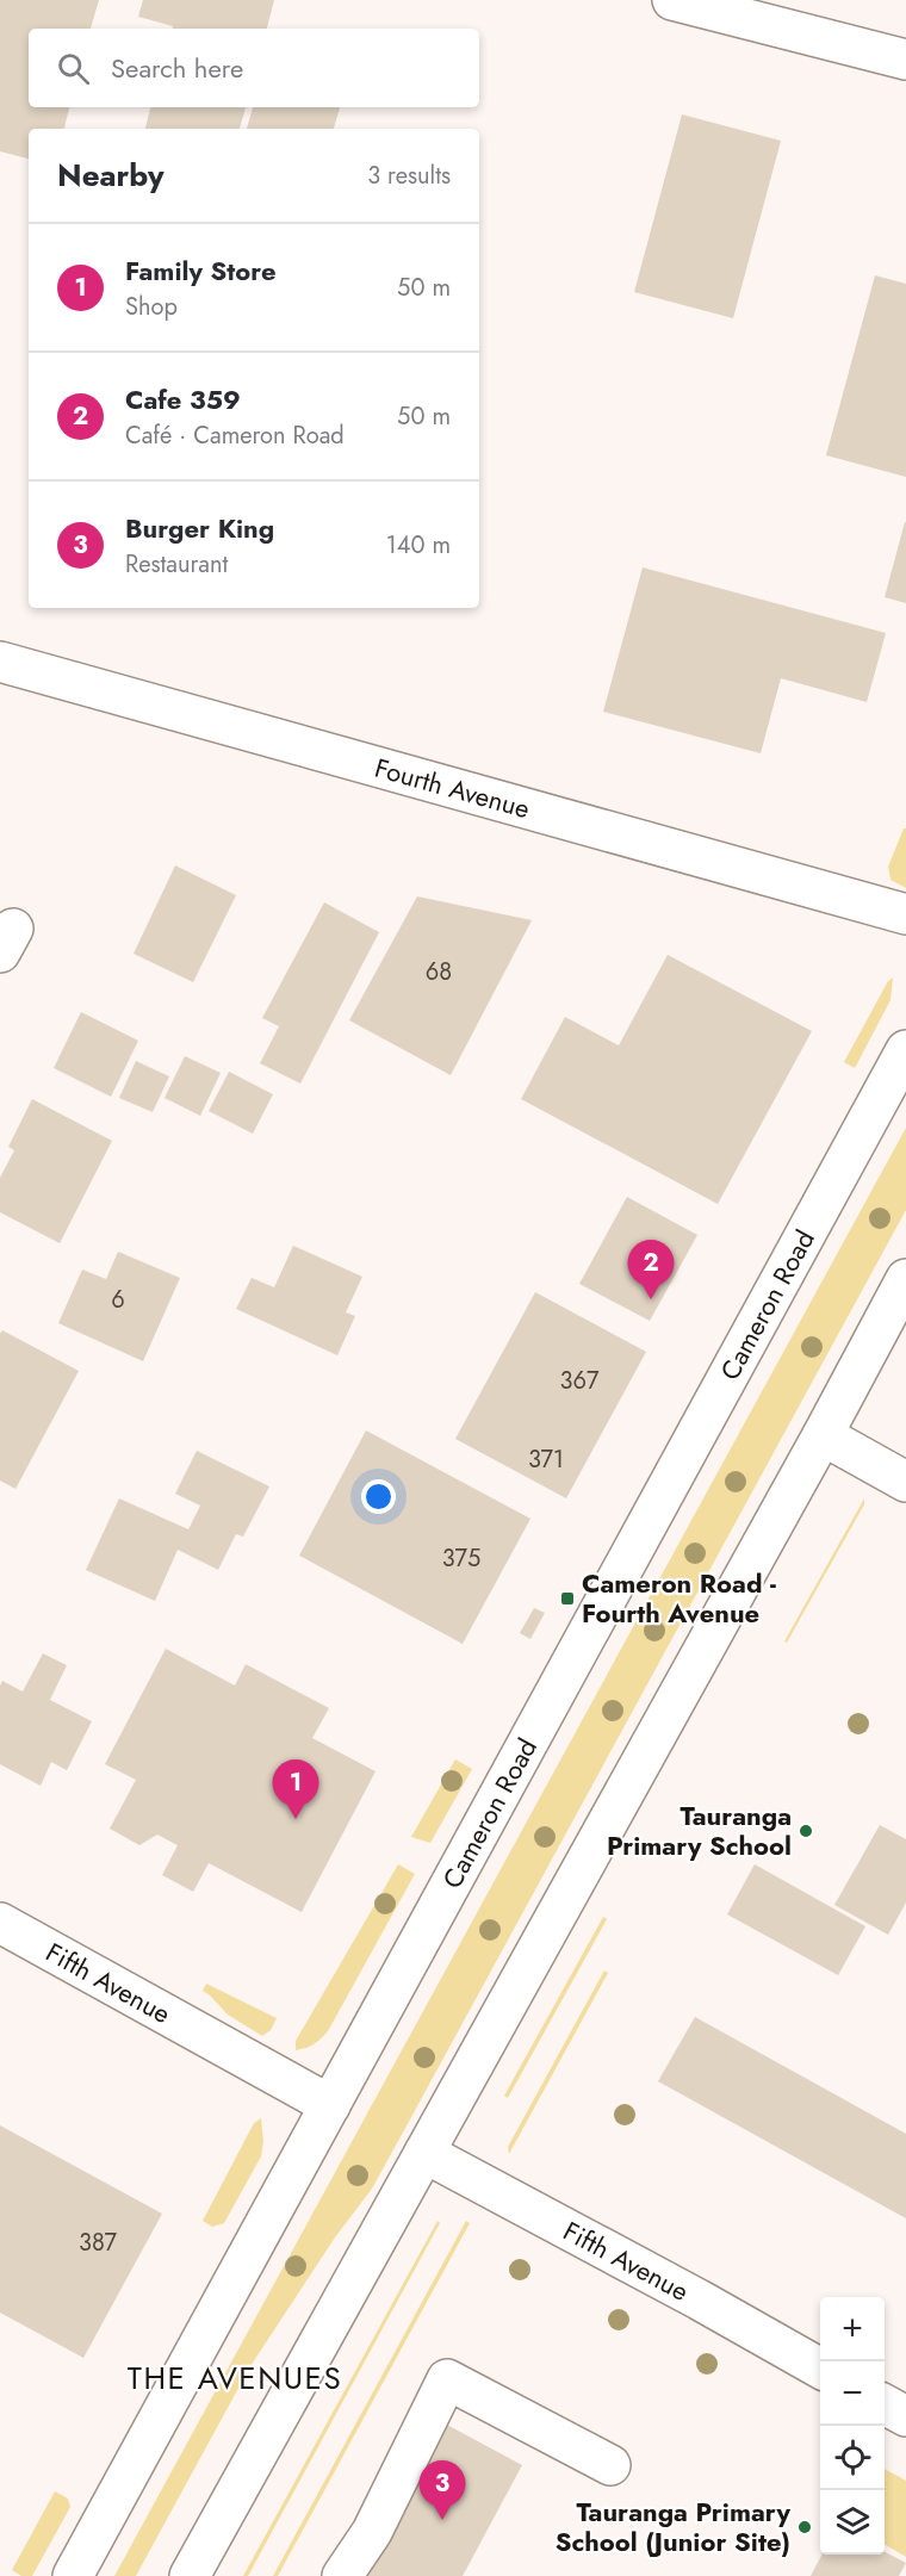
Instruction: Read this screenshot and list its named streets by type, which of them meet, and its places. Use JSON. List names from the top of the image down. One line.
{"streets":{"main road":["Fourth Avenue","Cameron Road","Fifth Avenue"]},"crossings":[["Cameron Road","Fifth Avenue"]],"districts":["THE AVENUES"],"places":{"transit":["Cameron Road - Fourth Avenue"],"other":["Tauranga Primary School","Tauranga Primary School (Junior Site)"]},"house_numbers":["68","6","367","371","375","387"],"page":{"search":"Search here","heading":["Nearby","3 results"],"list":[{"mark":"1","name":"Family Store","note":"Shop","value":"50 m"},{"mark":"2","name":"Cafe 359","note":"Café · Cameron Road","value":"50 m"},{"mark":"3","name":"Burger King","note":"Restaurant","value":"140 m"}],"pins":["2","1","3"],"map_buttons":["+","−"]}}
